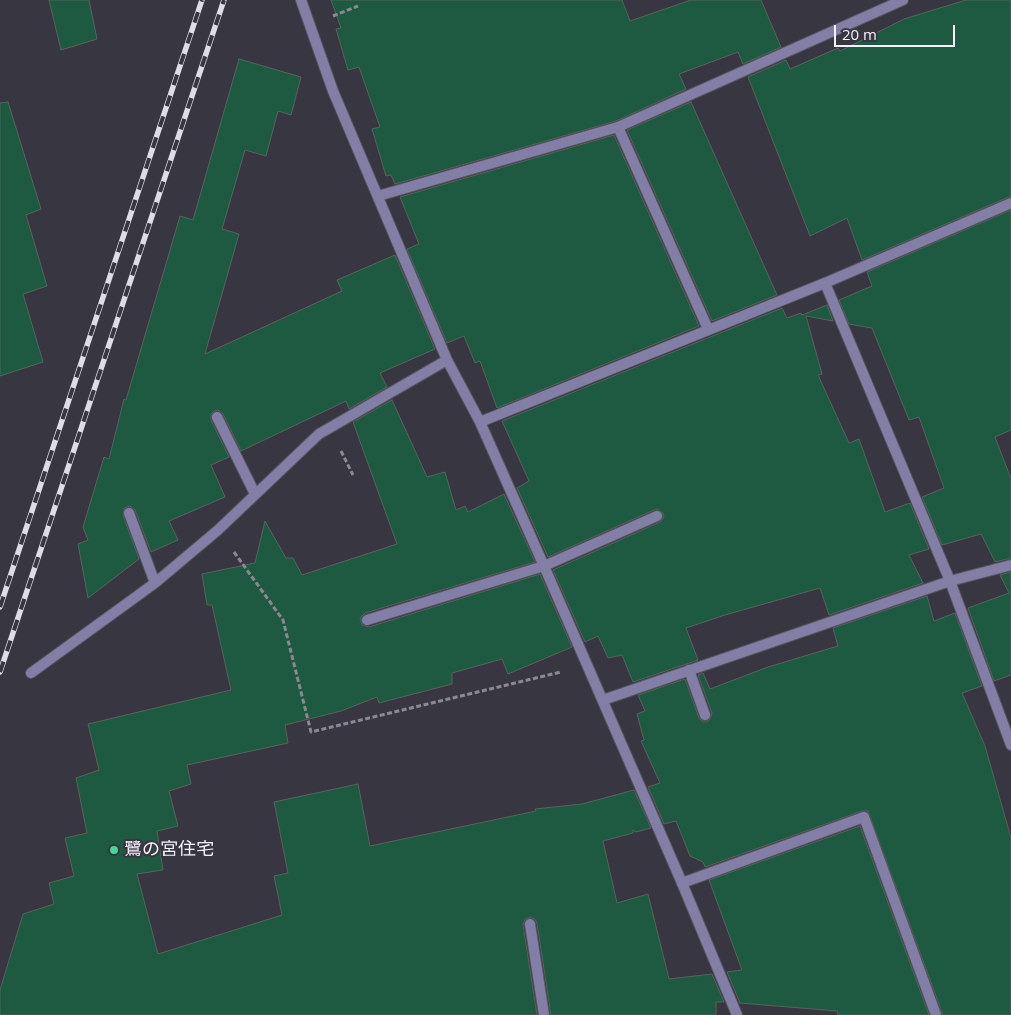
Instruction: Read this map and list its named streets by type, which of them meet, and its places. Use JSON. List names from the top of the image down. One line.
{"places":["鷺の宮住宅"],"scale_bar":"20 m"}
